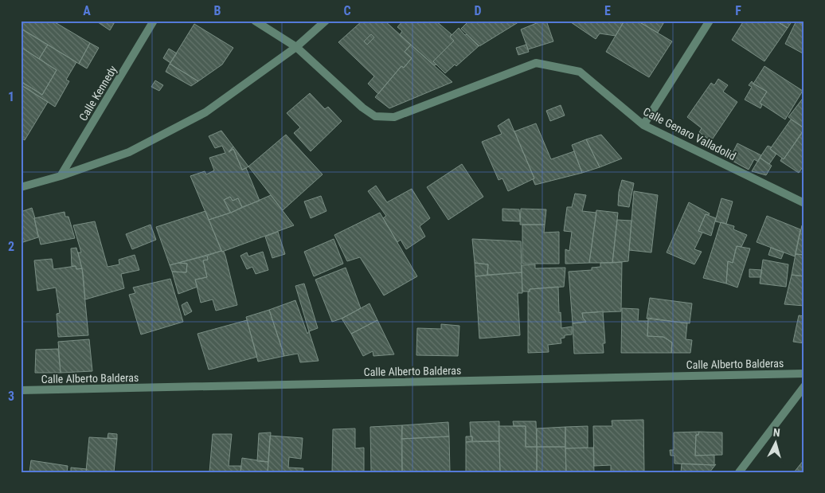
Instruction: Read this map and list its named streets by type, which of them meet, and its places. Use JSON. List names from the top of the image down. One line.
{"streets":{"street":["Calle Kennedy","Calle Genaro Valladolid","Calle Alberto Balderas"]},"north":"top","grid":{"columns":["A","B","C","D","E","F"],"rows":["1","2","3"]}}
